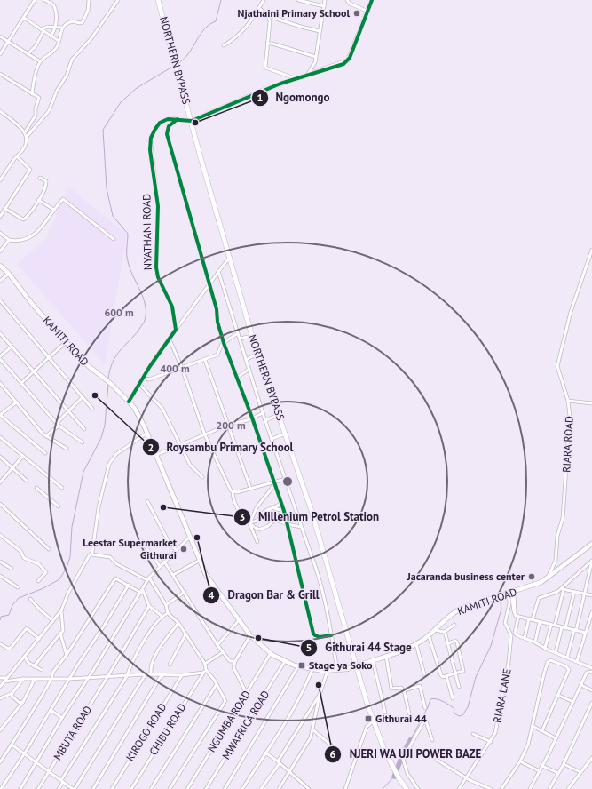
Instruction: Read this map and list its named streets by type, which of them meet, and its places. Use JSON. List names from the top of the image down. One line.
{"streets":{"main road":["NORTHERN BYPASS","KAMITI ROAD"],"street":["NYATHANI ROAD","RIARA ROAD","RIARA LANE","NGUMBA ROAD","MWAFRICA ROAD","CHIBU ROAD","KIROGO ROAD","MBUTA ROAD"]},"crossings":[["KAMITI ROAD","RIARA ROAD"],["KAMITI ROAD","RIARA LANE"],["KAMITI ROAD","NGUMBA ROAD"],["KAMITI ROAD","MWAFRICA ROAD"]],"places":{"other":["Njathaini Primary School","Ngomongo","Roysambu Primary School","Millenium Petrol Station","Dragon Bar & Grill","Leestar Supermarket Githurai","Jacaranda business center","Githurai 44 Stage","NJERI WA UJI POWER BAZE"],"transit":["Stage ya Soko","Githurai 44"]},"rings":["600 m","400 m","200 m"]}
